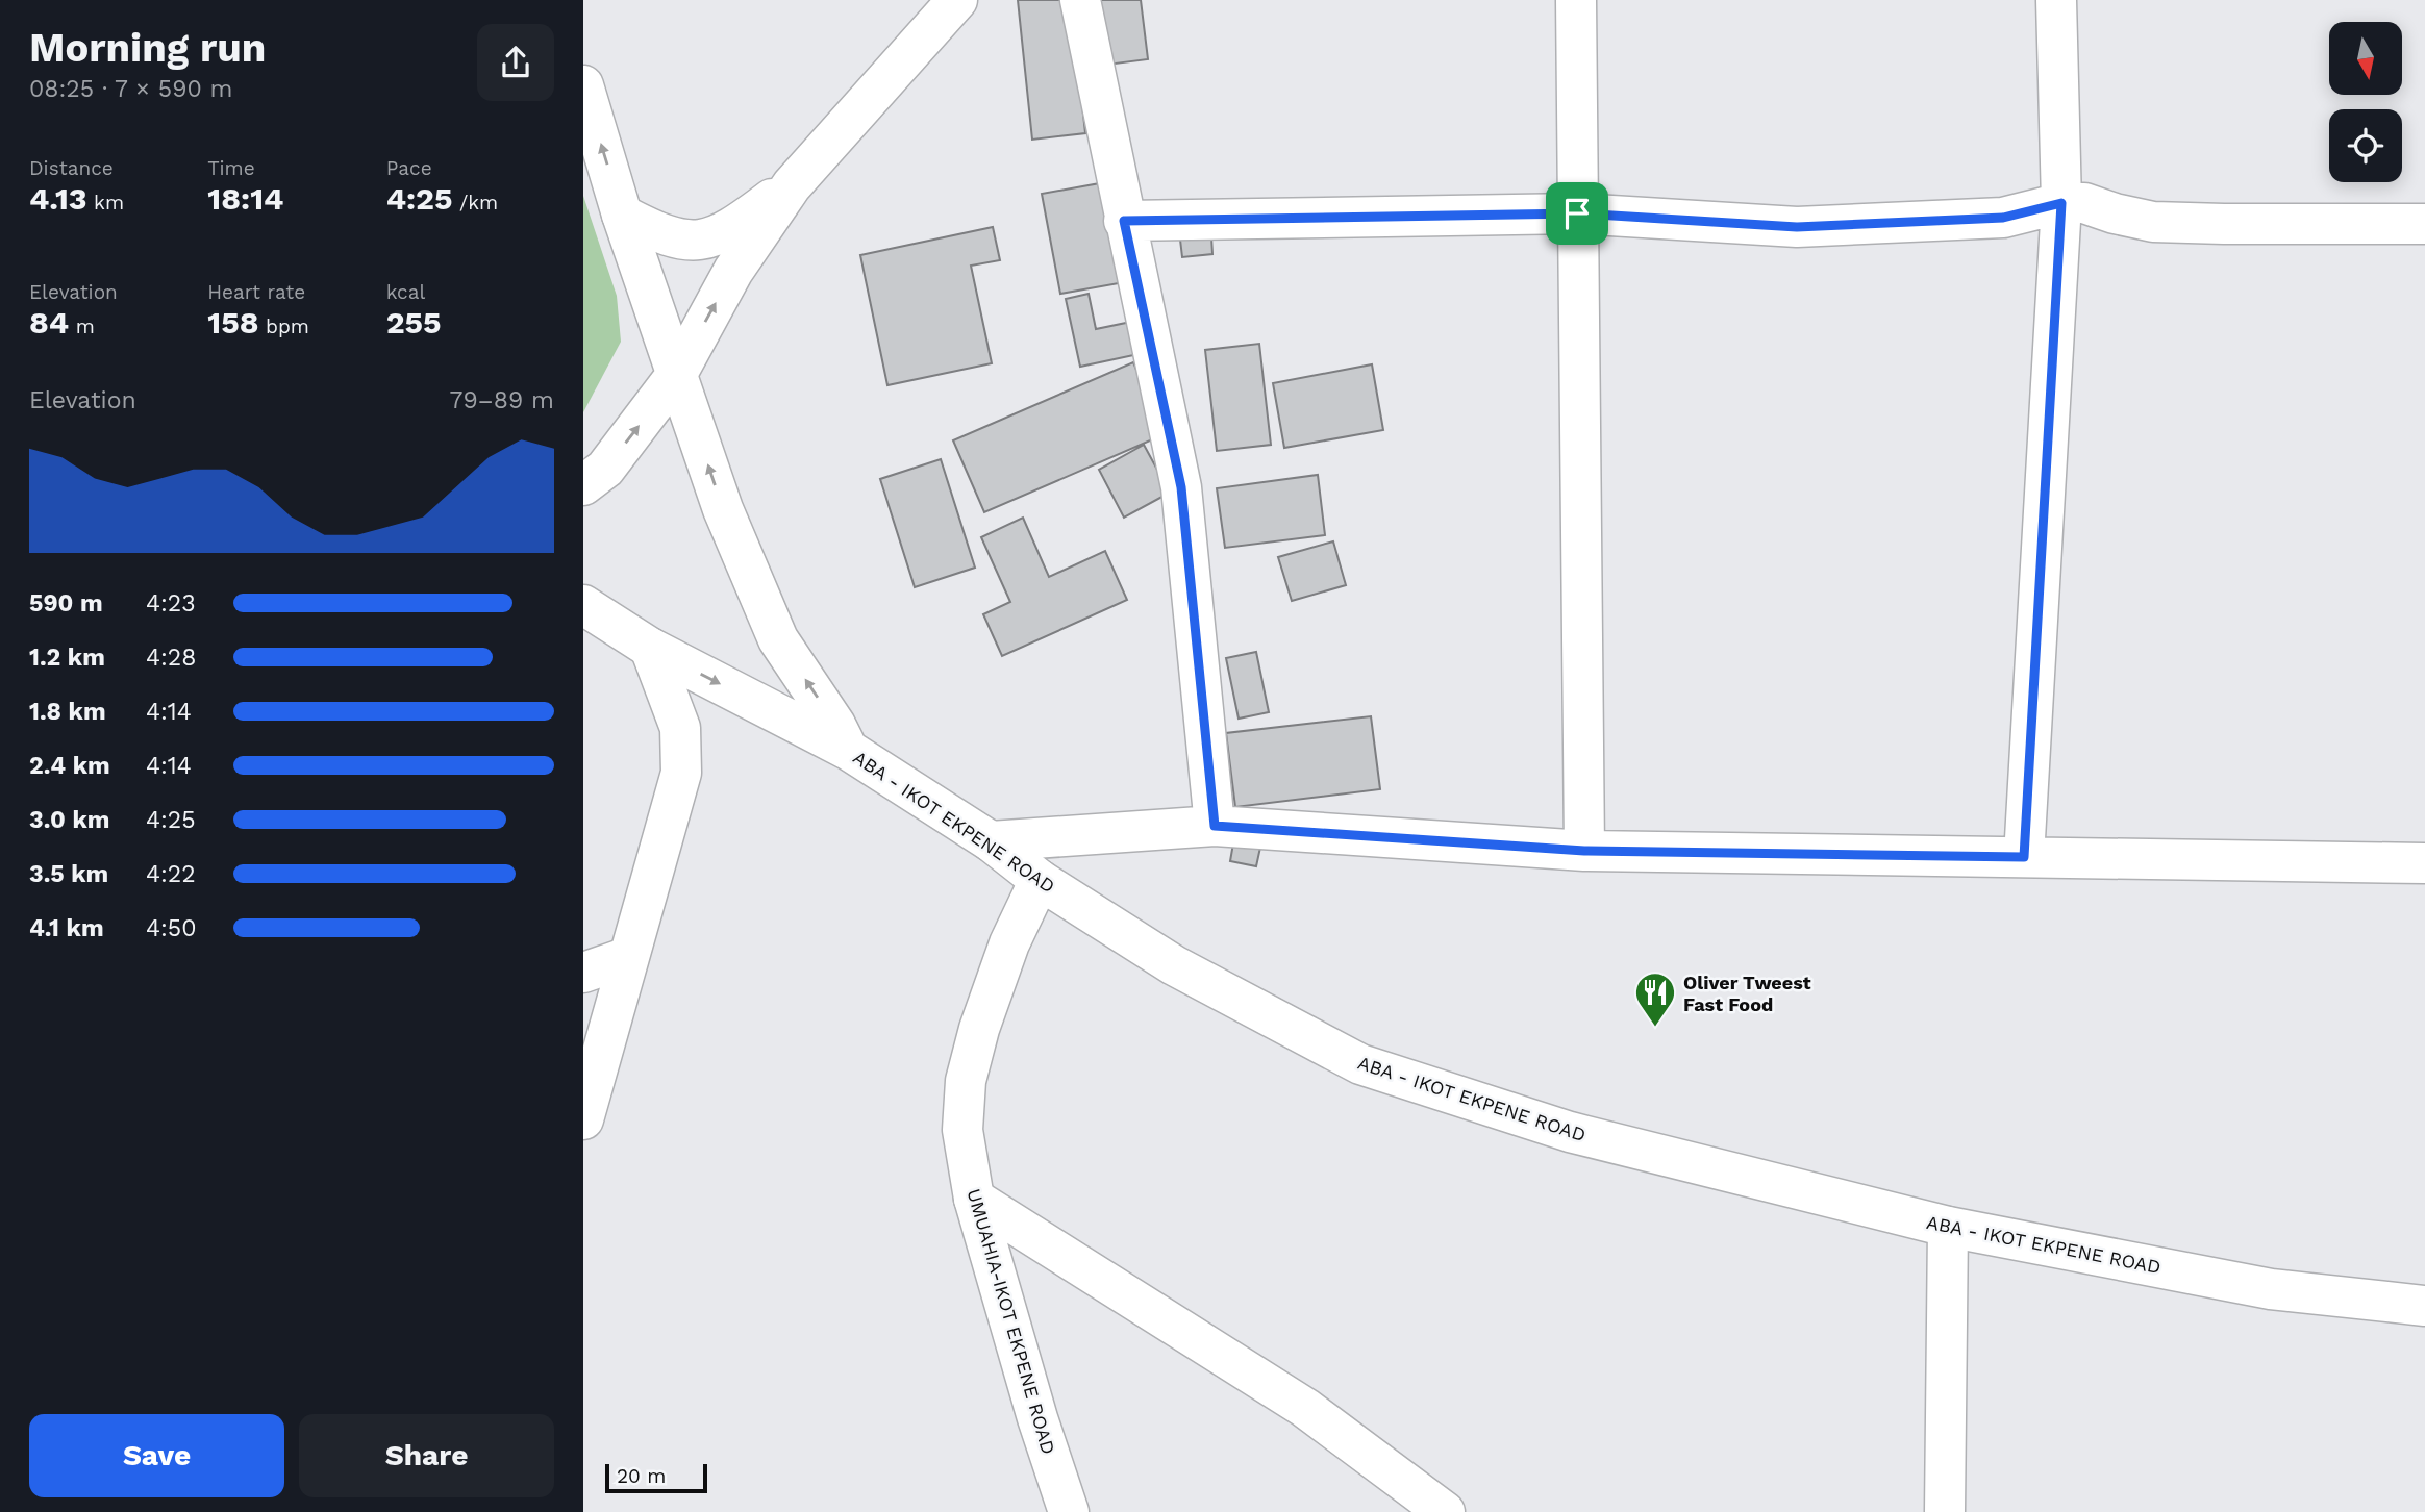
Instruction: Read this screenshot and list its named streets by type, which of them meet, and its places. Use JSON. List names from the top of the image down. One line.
{"streets":{"main road":["ABA - IKOT EKPENE ROAD","UMUAHIA-IKOT EKPENE ROAD"]},"crossings":[["ABA - IKOT EKPENE ROAD","UMUAHIA-IKOT EKPENE ROAD"]],"places":{"restaurant":["Oliver Tweest Fast Food"]},"scale_bar":"20 m","north":"bottom","page":{"heading":["Morning run","08:25 · 7 × 590 m"],"stats":[["Distance","4.13 km"],["Time","18:14"],["Pace","4:25 /km"],["Elevation","84 m"],["Heart rate","158 bpm"],["kcal","255"]],"chart":["Elevation","79–89 m"],"list":[{"name":"590 m","note":"4:23"},{"name":"1.2 km","note":"4:28"},{"name":"1.8 km","note":"4:14"},{"name":"2.4 km","note":"4:14"},{"name":"3.0 km","note":"4:25"},{"name":"3.5 km","note":"4:22"},{"name":"4.1 km","note":"4:50"}],"buttons":["Save","Share"],"scale":"20 m"}}
